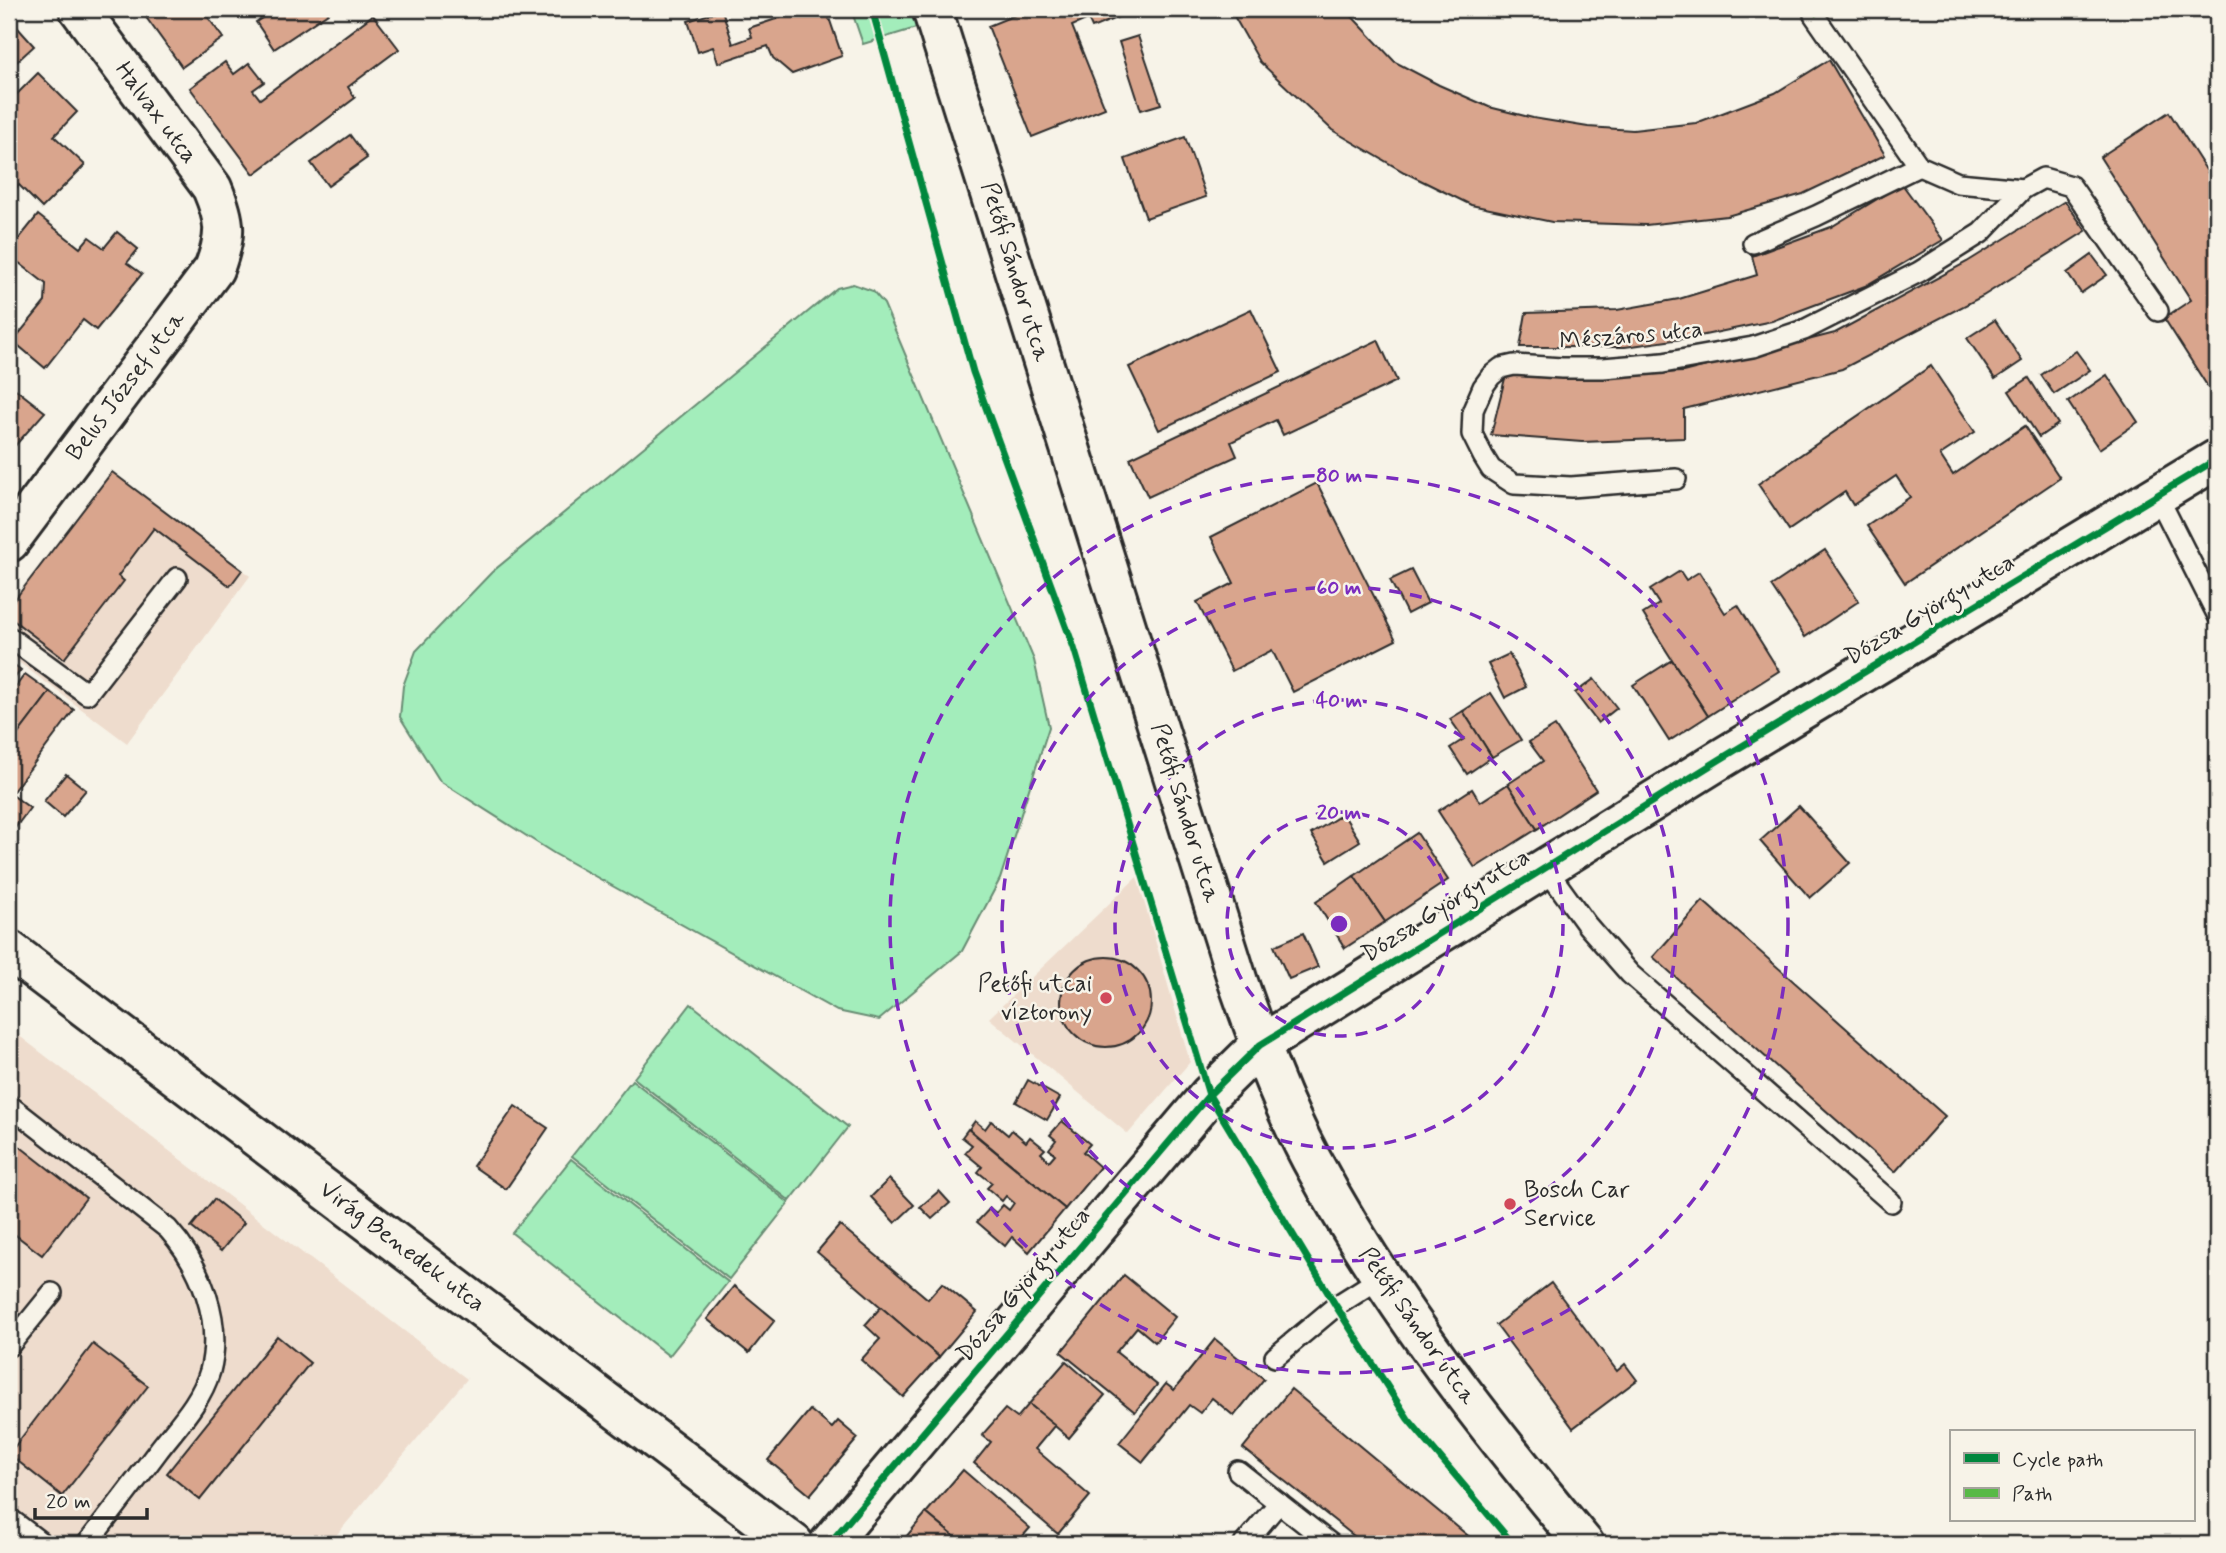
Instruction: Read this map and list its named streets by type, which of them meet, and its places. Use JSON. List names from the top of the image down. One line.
{"streets":{"street":["Halvax utca","Petőfi Sándor utca","Belus József utca","Dózsa György utca","Virág Benedek utca"],"lane":["Mészáros utca"]},"crossings":[["Halvax utca","Belus József utca"],["Petőfi Sándor utca","Dózsa György utca"]],"places":["Petőfi utcai víztorony","Bosch Car Service"],"legend":["Cycle path","Path"],"scale_bar":"20 m","rings":["80 m","60 m","40 m","20 m"]}
